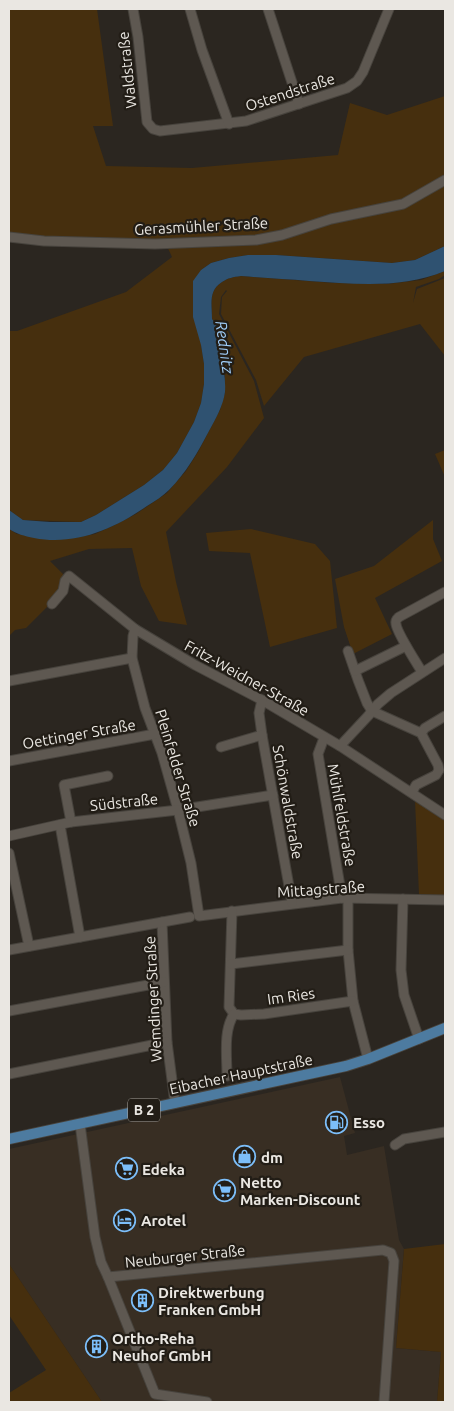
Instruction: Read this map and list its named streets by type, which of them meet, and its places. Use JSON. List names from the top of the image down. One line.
{"streets":{"main road":["Eibacher Hauptstraße","B 2"],"street":["Waldstraße","Ostendstraße","Gerasmühler Straße","Fritz-Weidner-Straße","Oettinger Straße","Pleinfelder Straße","Südstraße","Schönwaldstraße","Mühlfeldstraße","Mittagstraße","Im Ries","Wemdinger Straße","Neuburger Straße"]},"crossings":[["Waldstraße","Ostendstraße"],["Fritz-Weidner-Straße","Pleinfelder Straße"],["Fritz-Weidner-Straße","Schönwaldstraße"],["Fritz-Weidner-Straße","Mühlfeldstraße"],["Oettinger Straße","Pleinfelder Straße"],["Pleinfelder Straße","Südstraße"],["Pleinfelder Straße","Mittagstraße"],["Südstraße","Schönwaldstraße"],["Schönwaldstraße","Mittagstraße"],["Mühlfeldstraße","Mittagstraße"],["Mühlfeldstraße","Im Ries"],["Mühlfeldstraße","Eibacher Hauptstraße"],["Mittagstraße","Wemdinger Straße"],["Wemdinger Straße","Eibacher Hauptstraße"],["Eibacher Hauptstraße","Neuburger Straße"]],"water":["Rednitz"],"places":{"fuel station":["Esso"],"shop":["dm"],"supermarket":["Edeka","Netto Marken-Discount"],"hotel":["Arotel"],"building":["Direktwerbung Franken GmbH","Ortho-Reha Neuhof GmbH"]}}
